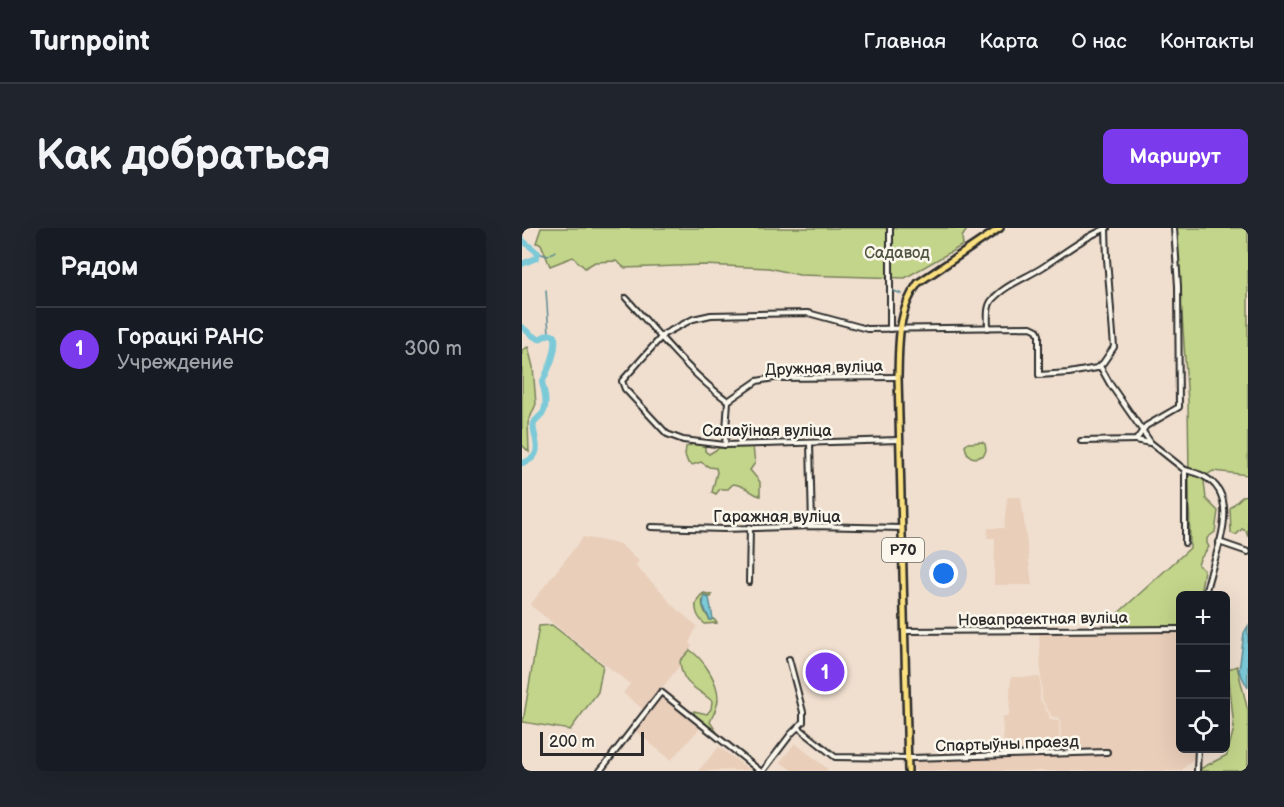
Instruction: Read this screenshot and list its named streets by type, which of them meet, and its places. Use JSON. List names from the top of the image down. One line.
{"streets":{"main road":["Р70"],"street":["Дружная вуліца","Салаўіная вуліца","Гаражная вуліца","Новапраектная вуліца","Спартыўны праезд"]},"crossings":[["Дружная вуліца","Р70"],["Салаўіная вуліца","Р70"],["Гаражная вуліца","Р70"],["Р70","Новапраектная вуліца"],["Р70","Спартыўны праезд"]],"parks":["Садавод"],"scale_bar":"200 m","page":{"header":"Turnpoint","nav":["Главная","Карта","О нас","Контакты"],"buttons":"Маршрут","title":"Как добраться","heading":"Рядом","list":[{"mark":"1","name":"Горацкі РАНС","note":"Учреждение","value":"300 m"}],"map_buttons":["+","−"],"pins":"1","scale":"200 m"}}
